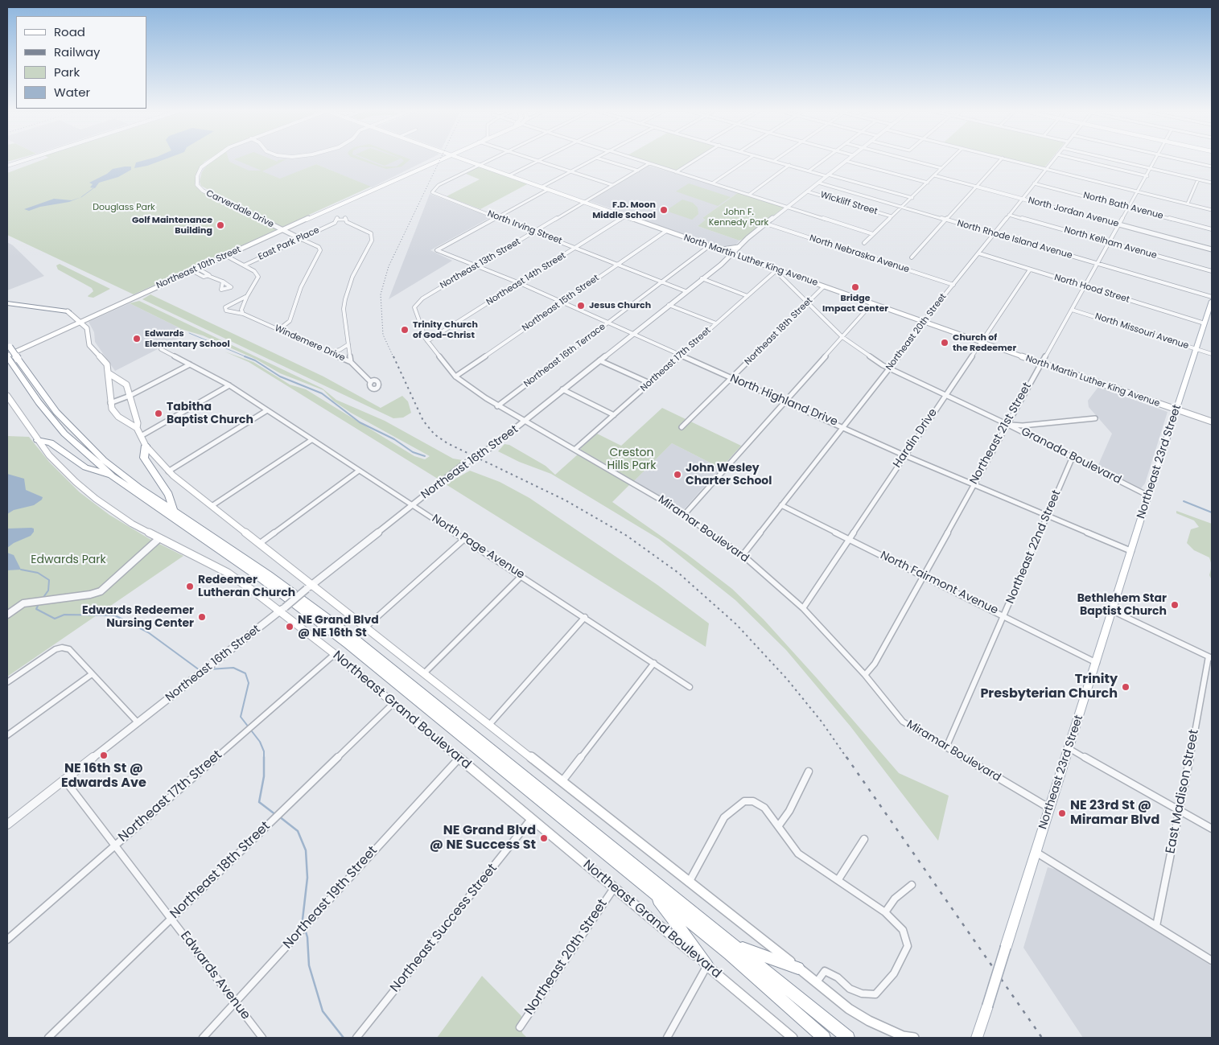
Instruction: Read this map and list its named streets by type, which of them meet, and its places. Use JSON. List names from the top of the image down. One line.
{"streets":{"main road":["North Martin Luther King Avenue","Northeast 10th Street","Northeast 23rd Street","Northeast Grand Boulevard"],"street":["Wickliff Street","North Bath Avenue","Carverdale Drive","North Jordan Avenue","North Irving Street","North Rhode Island Avenue","North Kelham Avenue","East Park Place","North Nebraska Avenue","Northeast 13th Street","Northeast 14th Street","North Hood Street","Northeast 15th Street","Northeast 18th Street","North Missouri Avenue","Northeast 20th Street","Windemere Drive","Northeast 16th Terrace","Northeast 17th Street","North Highland Drive","Northeast 21st Street","Hardin Drive","Granada Boulevard","Northeast 16th Street","Miramar Boulevard","North Page Avenue","Northeast 22nd Street","North Fairmont Avenue","East Madison Street","Northeast 19th Street","Northeast Success Street","Edwards Avenue"]},"crossings":[["Wickliff Street","Northeast 16th Street"],["North Bath Avenue","Northeast 20th Street"],["North Bath Avenue","Northeast 21st Street"],["Carverdale Drive","East Park Place"],["Carverdale Drive","Northeast 10th Street"],["Carverdale Drive","Windemere Drive"],["North Jordan Avenue","Northeast 20th Street"],["North Jordan Avenue","Northeast 21st Street"],["North Irving Street","North Martin Luther King Avenue"],["North Irving Street","Northeast 13th Street"],["North Irving Street","Northeast 14th Street"],["North Irving Street","Northeast 15th Street"],["North Irving Street","Northeast 16th Terrace"],["North Irving Street","North Highland Drive"],["North Irving Street","Northeast 16th Street"],["North Rhode Island Avenue","Northeast 20th Street"],["North Rhode Island Avenue","Northeast 21st Street"],["North Rhode Island Avenue","Northeast 16th Street"],["North Kelham Avenue","Northeast 20th Street"],["North Kelham Avenue","Northeast 21st Street"],["North Nebraska Avenue","Northeast 20th Street"],["North Nebraska Avenue","Northeast 16th Street"],["North Martin Luther King Avenue","Northeast 13th Street"],["North Martin Luther King Avenue","Northeast 14th Street"],["North Martin Luther King Avenue","Northeast 15th Street"],["North Martin Luther King Avenue","Northeast 18th Street"],["North Martin Luther King Avenue","Northeast 20th Street"],["North Martin Luther King Avenue","Northeast 16th Terrace"],["North Martin Luther King Avenue","Northeast 17th Street"],["North Martin Luther King Avenue","Northeast 21st Street"],["North Martin Luther King Avenue","Hardin Drive"],["North Martin Luther King Avenue","Granada Boulevard"],["North Martin Luther King Avenue","Northeast 23rd Street"],["North Martin Luther King Avenue","Northeast 16th Street"],["Northeast 13th Street","North Highland Drive"],["Northeast 13th Street","Miramar Boulevard"],["Northeast 14th Street","North Highland Drive"],["Northeast 14th Street","Miramar Boulevard"],["North Hood Street","Northeast 20th Street"],["North Hood Street","Northeast 21st Street"],["North Hood Street","Hardin Drive"],["North Hood Street","Northeast 23rd Street"],["Northeast 15th Street","North Highland Drive"],["Northeast 15th Street","Miramar Boulevard"],["Northeast 18th Street","North Highland Drive"],["Northeast 18th Street","Granada Boulevard"],["Northeast 18th Street","Northeast Grand Boulevard"],["Northeast 18th Street","Edwards Avenue"],["North Missouri Avenue","Northeast 21st Street"],["North Missouri Avenue","Northeast 23rd Street"],["Northeast 20th Street","North Highland Drive"],["Northeast 20th Street","Granada Boulevard"],["Northeast 20th Street","Miramar Boulevard"],["Northeast 20th Street","North Fairmont Avenue"],["Northeast 20th Street","Northeast Grand Boulevard"],["Northeast 16th Terrace","North Highland Drive"],["Northeast 16th Terrace","Miramar Boulevard"],["Northeast 17th Street","North Highland Drive"],["Northeast 17th Street","Granada Boulevard"],["Northeast 17th Street","Miramar Boulevard"],["Northeast 17th Street","Northeast Grand Boulevard"],["Northeast 17th Street","Edwards Avenue"],["North Highland Drive","Northeast 21st Street"],["North Highland Drive","Hardin Drive"],["North Highland Drive","Northeast 23rd Street"],["North Highland Drive","Northeast 16th Street"],["North Highland Drive","Northeast 22nd Street"],["Northeast 21st Street","Granada Boulevard"],["Northeast 21st Street","Miramar Boulevard"],["Northeast 21st Street","North Fairmont Avenue"],["Hardin Drive","Granada Boulevard"],["Hardin Drive","Miramar Boulevard"],["Hardin Drive","North Fairmont Avenue"],["Granada Boulevard","Northeast 23rd Street"],["Granada Boulevard","Northeast 22nd Street"],["Northeast 23rd Street","Miramar Boulevard"],["Northeast 23rd Street","North Fairmont Avenue"],["Northeast 16th Street","Miramar Boulevard"],["Northeast 16th Street","North Page Avenue"],["Northeast 16th Street","Northeast Grand Boulevard"],["Northeast 16th Street","Edwards Avenue"],["Miramar Boulevard","Northeast 22nd Street"],["Northeast 22nd Street","North Fairmont Avenue"],["Northeast Grand Boulevard","Northeast 19th Street"],["Northeast Grand Boulevard","Northeast Success Street"],["Northeast 19th Street","Edwards Avenue"]],"parks":["Douglass Park","John F. Kennedy Park","Creston Hills Park","Edwards Park"],"places":["F.D. Moon Middle School","Golf Maintenance Building","Bridge Impact Center","Jesus Church","Trinity Church of God-Christ","Edwards Elementary School","Church of the Redeemer","Tabitha Baptist Church","John Wesley Charter School","Redeemer Lutheran Church","Bethlehem Star Baptist Church","Edwards Redeemer Nursing Center","NE Grand Blvd @ NE 16th St","Trinity Presbyterian Church","NE 16th St @ Edwards Ave","NE 23rd St @ Miramar Blvd","NE Grand Blvd @ NE Success St"],"legend":["Road","Railway","Park","Water"]}
